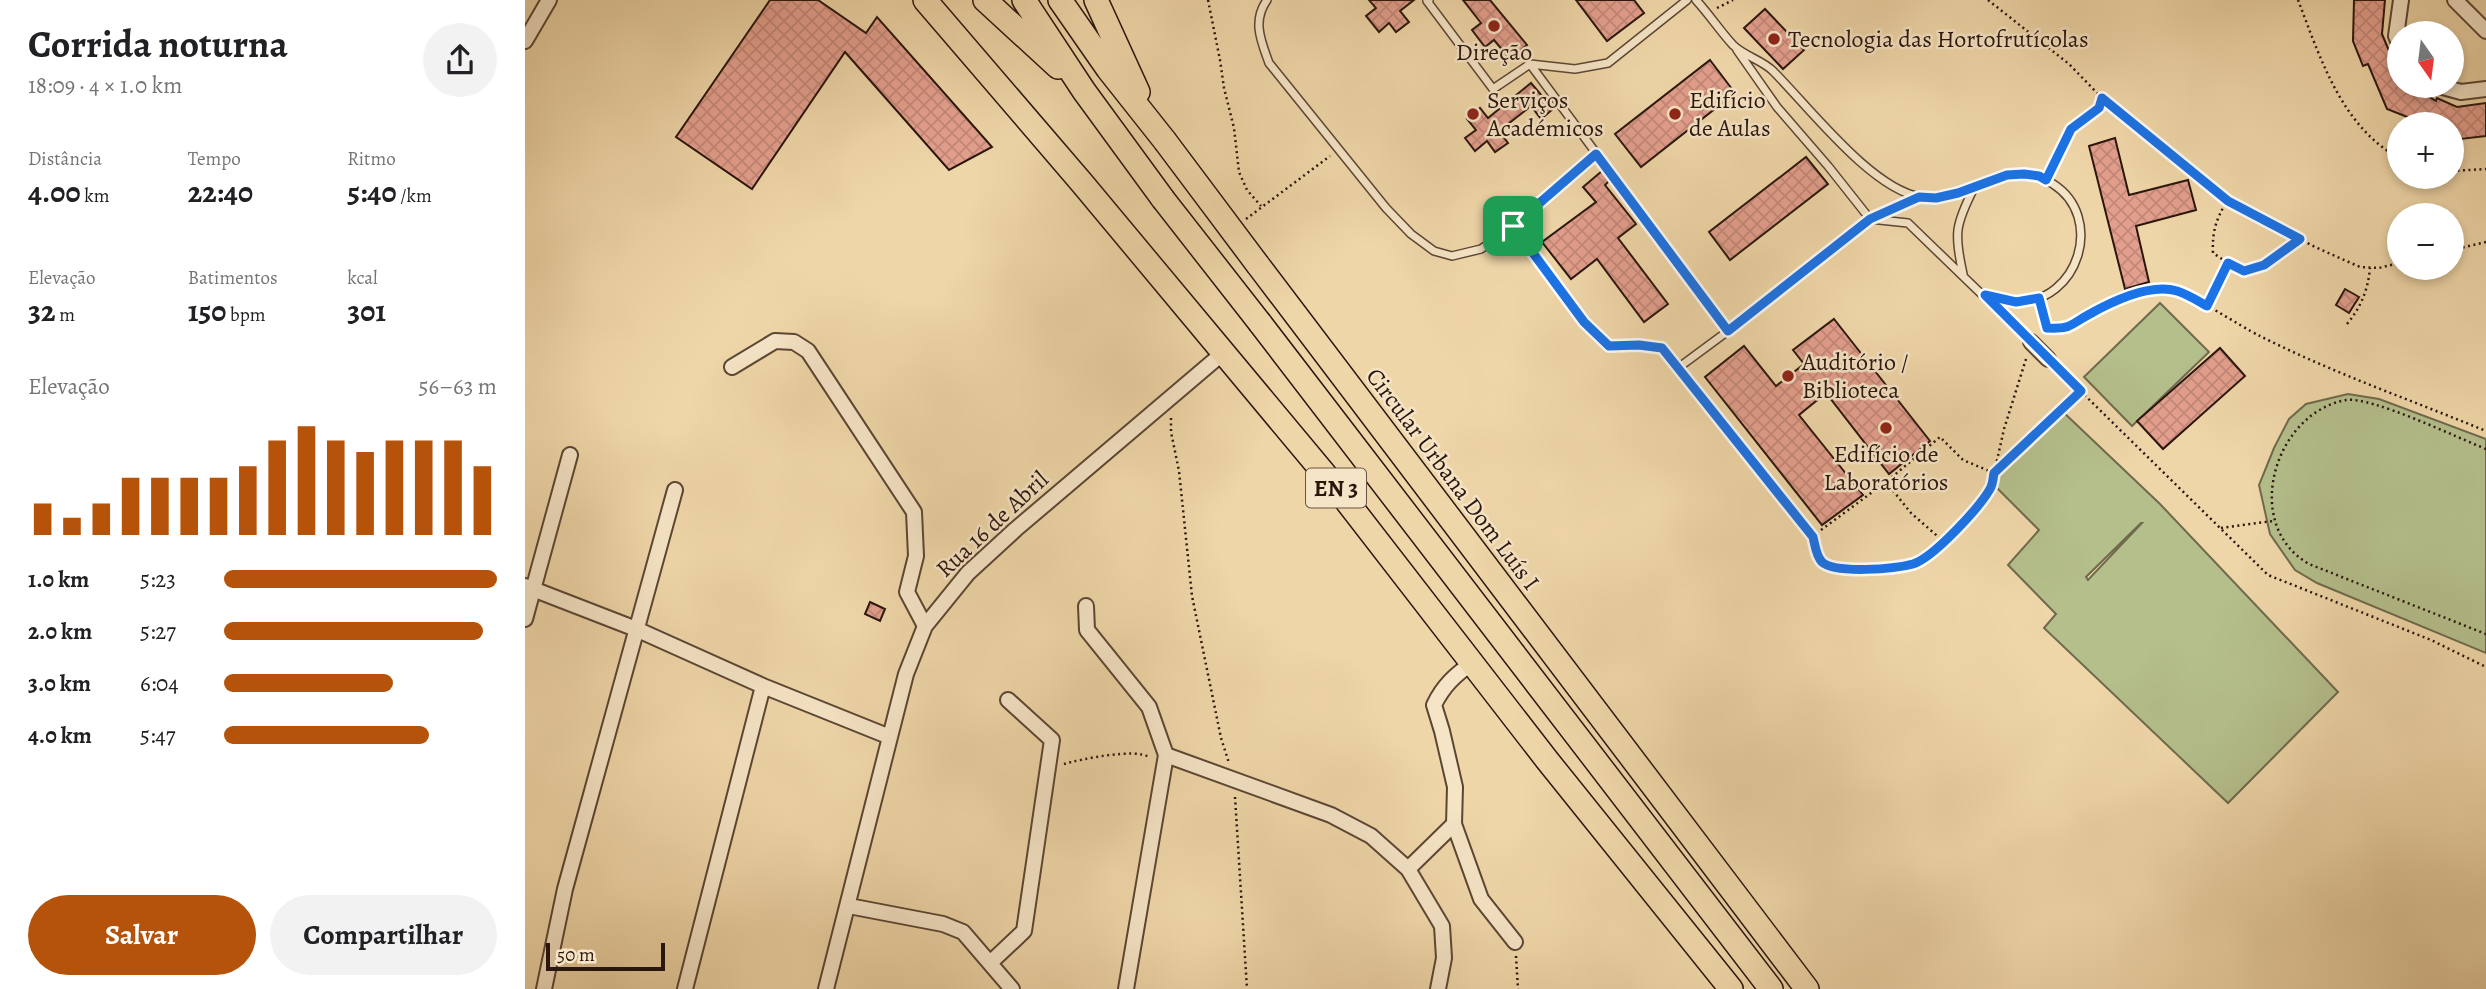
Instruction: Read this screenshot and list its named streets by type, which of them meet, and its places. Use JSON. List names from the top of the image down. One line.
{"streets":{"main road":["Circular Urbana Dom Luís I","EN 3"],"street":["Rua 16 de Abril"]},"crossings":[["EN 3","Rua 16 de Abril"]],"places":["Direção","Tecnologia das Hortofrutícolas","Serviços Académicos","Edifício de Aulas","Auditório / Biblioteca","Edifício de Laboratórios"],"scale_bar":"50 m","north":"bottom","page":{"heading":["Corrida noturna","18:09 · 4 × 1.0 km"],"map_buttons":["+","−"],"stats":[["Distância","4.00 km"],["Tempo","22:40"],["Ritmo","5:40 /km"],["Elevação","32 m"],["Batimentos","150 bpm"],["kcal","301"]],"chart":["Elevação","56–63 m"],"list":[{"name":"1.0 km","note":"5:23"},{"name":"2.0 km","note":"5:27"},{"name":"3.0 km","note":"6:04"},{"name":"4.0 km","note":"5:47"}],"buttons":["Salvar","Compartilhar"],"scale":"50 m"}}
